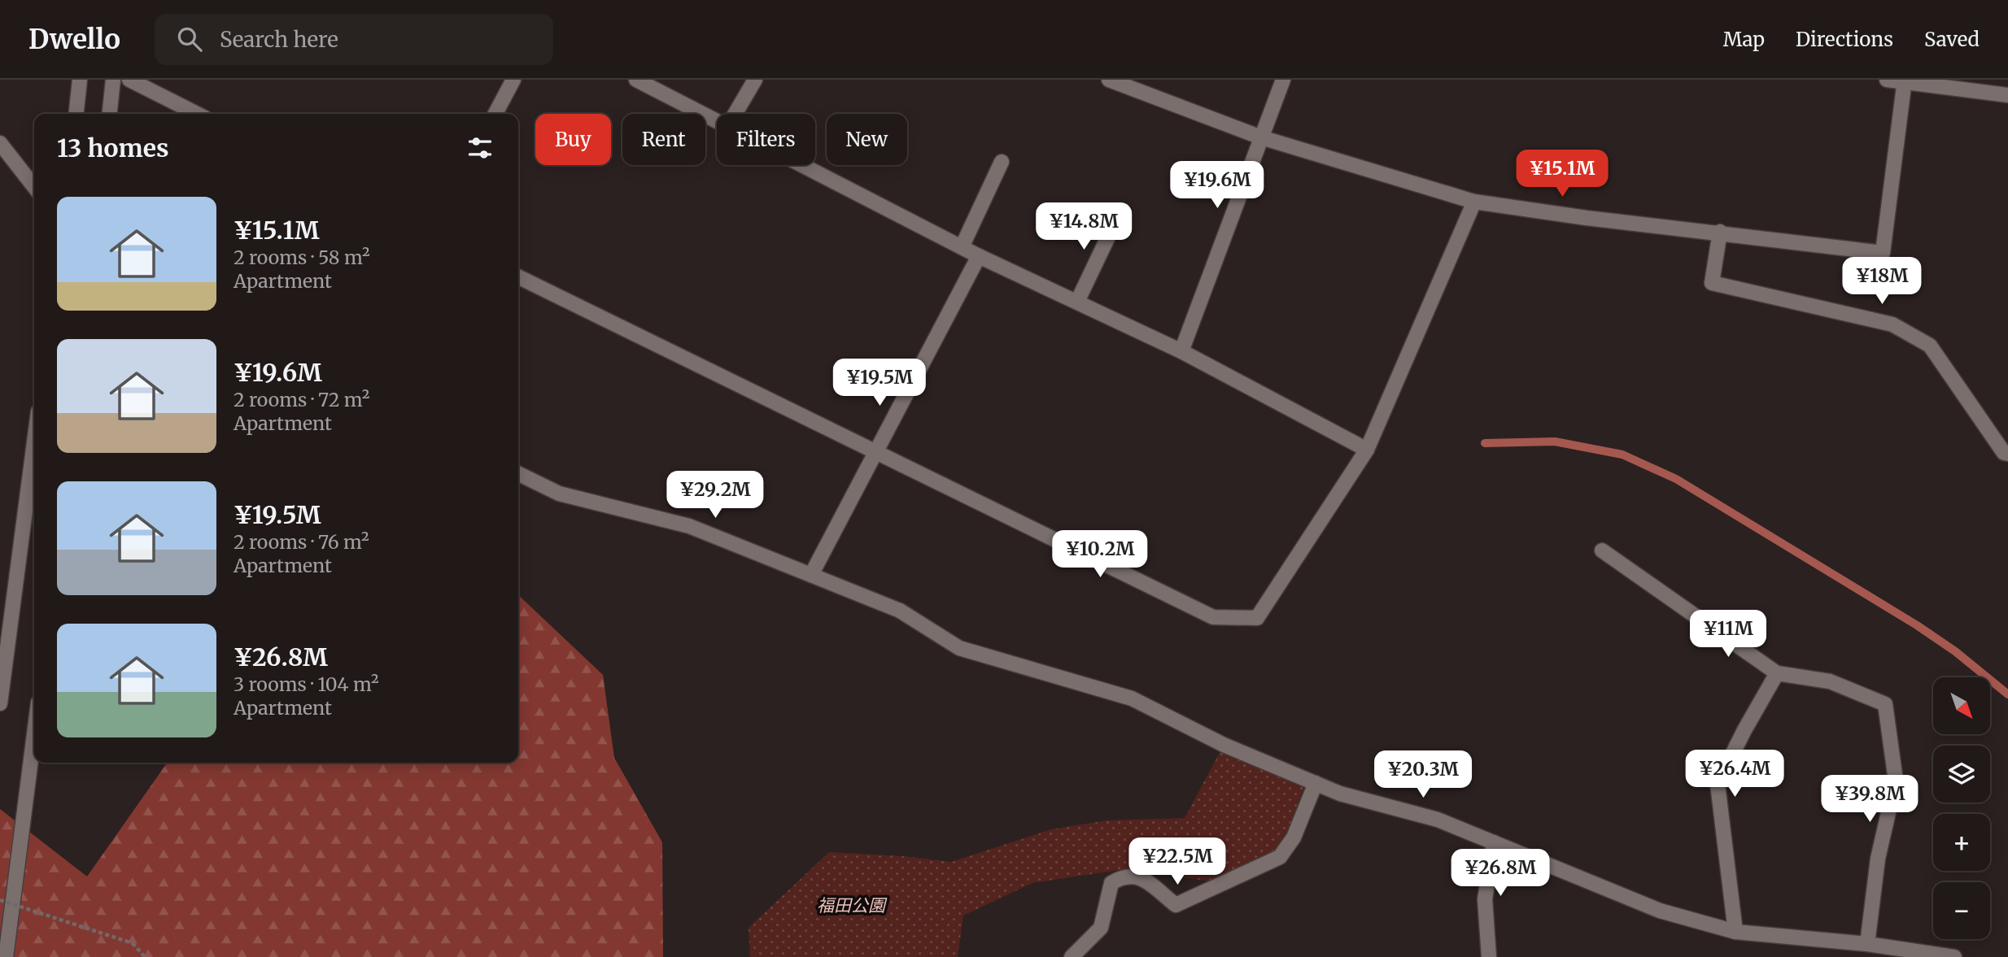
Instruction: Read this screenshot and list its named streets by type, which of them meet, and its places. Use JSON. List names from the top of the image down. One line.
{"parks":["福田公園"],"north":"bottom right","page":{"header":"Dwello","search":"Search here","nav":["Map","Directions","Saved"],"chip":["Buy","Rent","Filters","New"],"heading":"13 homes","price":["¥15.1M","¥19.6M","¥14.8M","¥18M","¥19.5M","¥29.2M","¥10.2M","¥11M","¥26.4M","¥20.3M","¥39.8M","¥22.5M","¥26.8M"],"list":[{"name":"¥15.1M","note":"2 rooms · 58 m² · Apartment"},{"name":"¥19.6M","note":"2 rooms · 72 m² · Apartment"},{"name":"¥19.5M","note":"2 rooms · 76 m² · Apartment"},{"name":"¥26.8M","note":"3 rooms · 104 m² · Apartment"}],"map_buttons":["+","−"]}}
